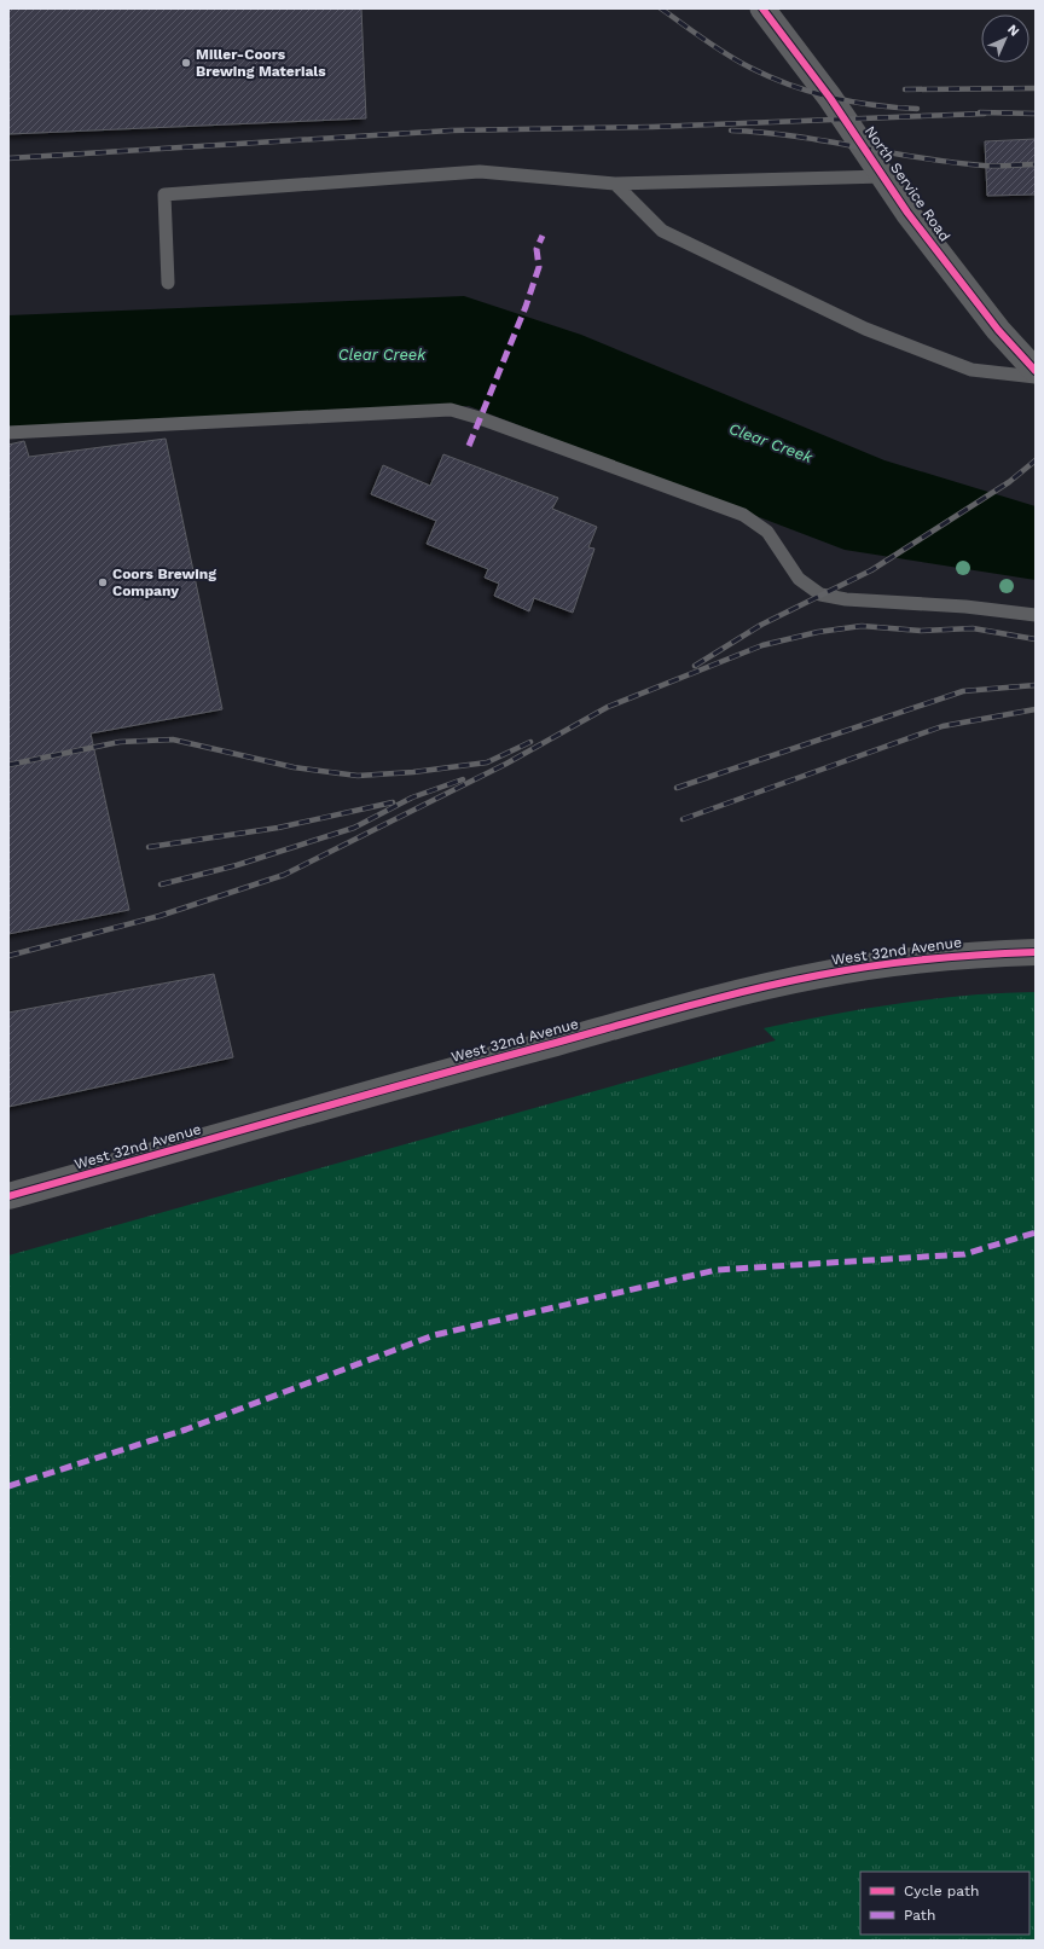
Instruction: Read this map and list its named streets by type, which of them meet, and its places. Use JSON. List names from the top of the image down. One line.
{"streets":{"street":["North Service Road","West 32nd Avenue"]},"water":["Clear Creek"],"places":["Miller-Coors Brewing Materials","Coors Brewing Company"],"legend":["Cycle path","Path"],"north":"top right"}
